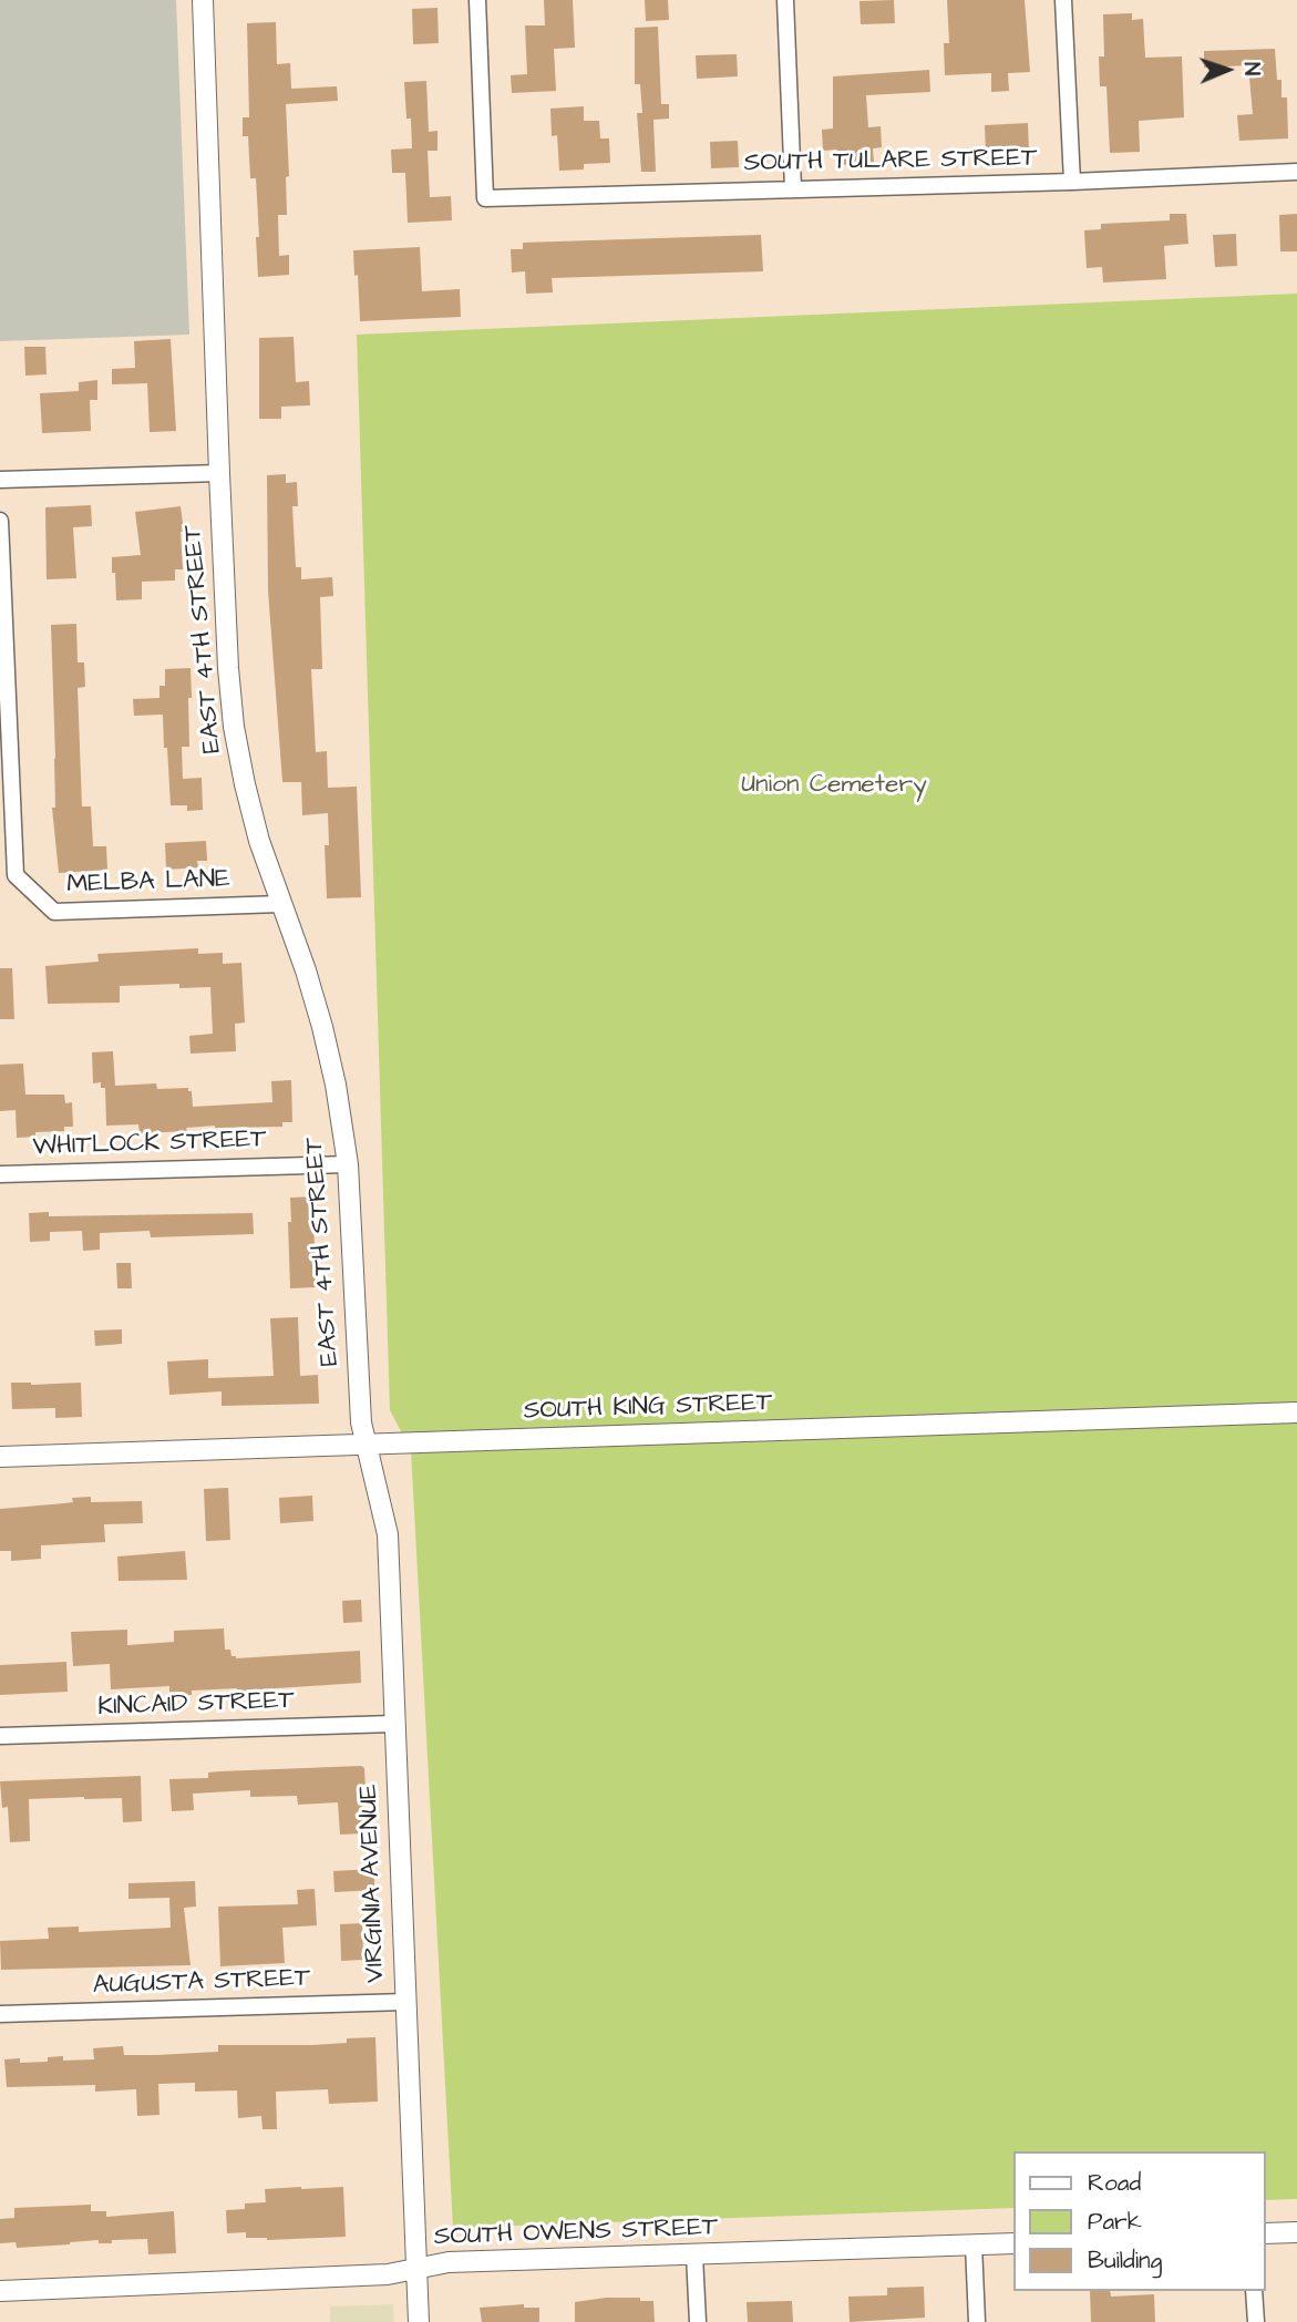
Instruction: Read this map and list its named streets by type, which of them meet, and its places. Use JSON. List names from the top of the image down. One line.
{"streets":{"street":["SOUTH TULARE STREET","EAST 4TH STREET","MELBA LANE","WHITLOCK STREET","SOUTH KING STREET","KINCAID STREET","VIRGINIA AVENUE","AUGUSTA STREET","SOUTH OWENS STREET"]},"crossings":[["EAST 4TH STREET","MELBA LANE"],["EAST 4TH STREET","WHITLOCK STREET"],["EAST 4TH STREET","SOUTH KING STREET"],["EAST 4TH STREET","VIRGINIA AVENUE"],["SOUTH KING STREET","VIRGINIA AVENUE"],["KINCAID STREET","VIRGINIA AVENUE"],["VIRGINIA AVENUE","AUGUSTA STREET"],["VIRGINIA AVENUE","SOUTH OWENS STREET"]],"parks":["Union Cemetery"],"legend":["Road","Park","Building"],"north":"right"}
